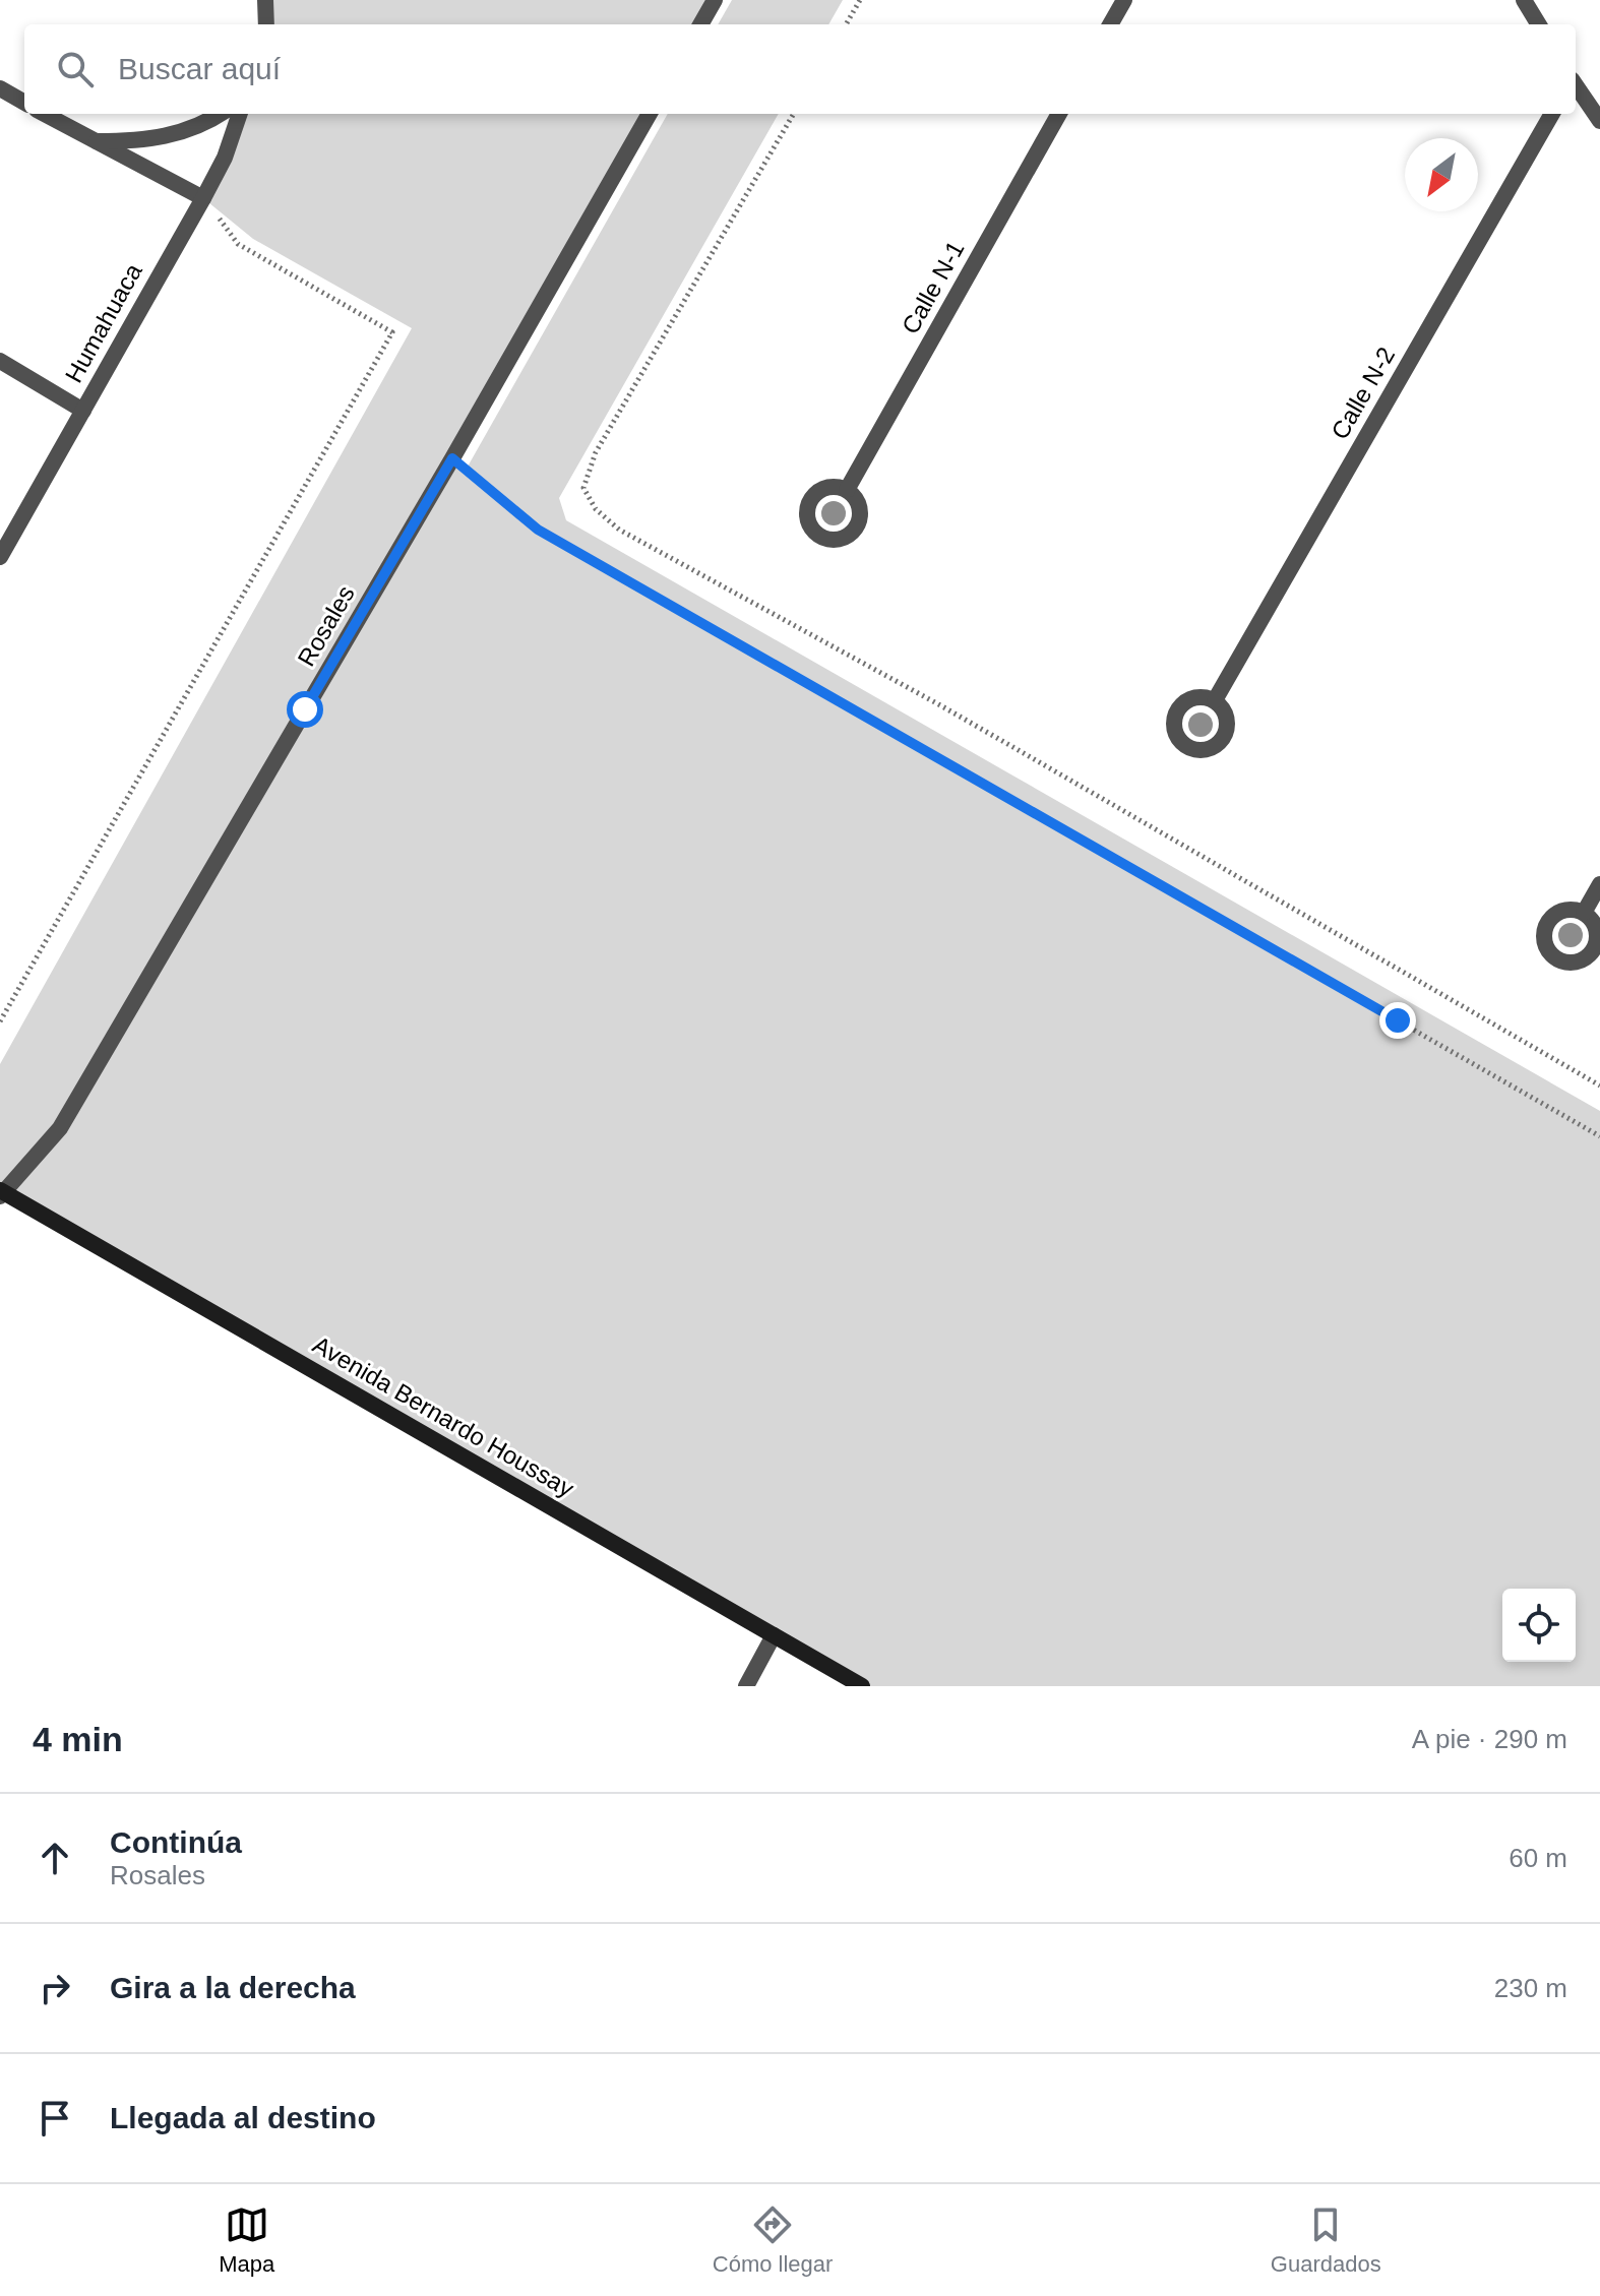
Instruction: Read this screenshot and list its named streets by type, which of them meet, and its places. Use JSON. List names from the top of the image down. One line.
{"streets":{"main road":["Avenida Bernardo Houssay"],"street":["Calle N-1","Humahuaca","Calle N-2","Rosales"]},"crossings":[["Rosales","Avenida Bernardo Houssay"]],"north":"bottom left","page":{"search":"Buscar aquí","heading":["4 min","A pie · 290 m"],"list":[["Continúa","Rosales","60 m"],["Gira a la derecha","230 m"],"Llegada al destino"],"nav":["Mapa","Cómo llegar","Guardados"]}}
